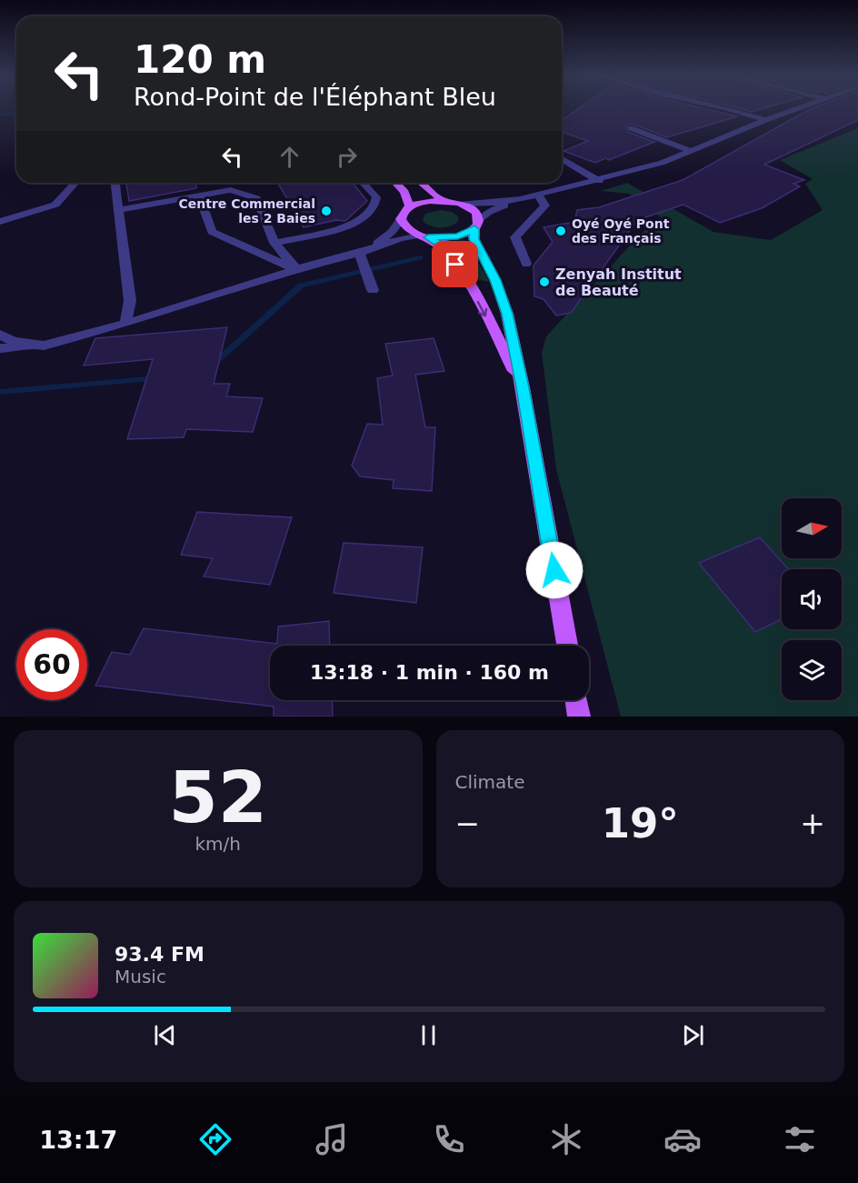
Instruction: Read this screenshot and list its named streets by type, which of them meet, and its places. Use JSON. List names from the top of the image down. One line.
{"places":["Centre Commercial les 2 Baies","Oyé Oyé Pont des Français","Zenyah Institut de Beauté"],"north":"right","page":{"turn":["120 m","Rond-Point de l'Éléphant Bleu"],"limit":"60","trip":"13:18 · 1 min · 160 m","tile":[["52","km/h"],"Climate"],"heat":["−","19°","+"],"song":["93.4 FM","Music"],"tabs":"13:17"}}
